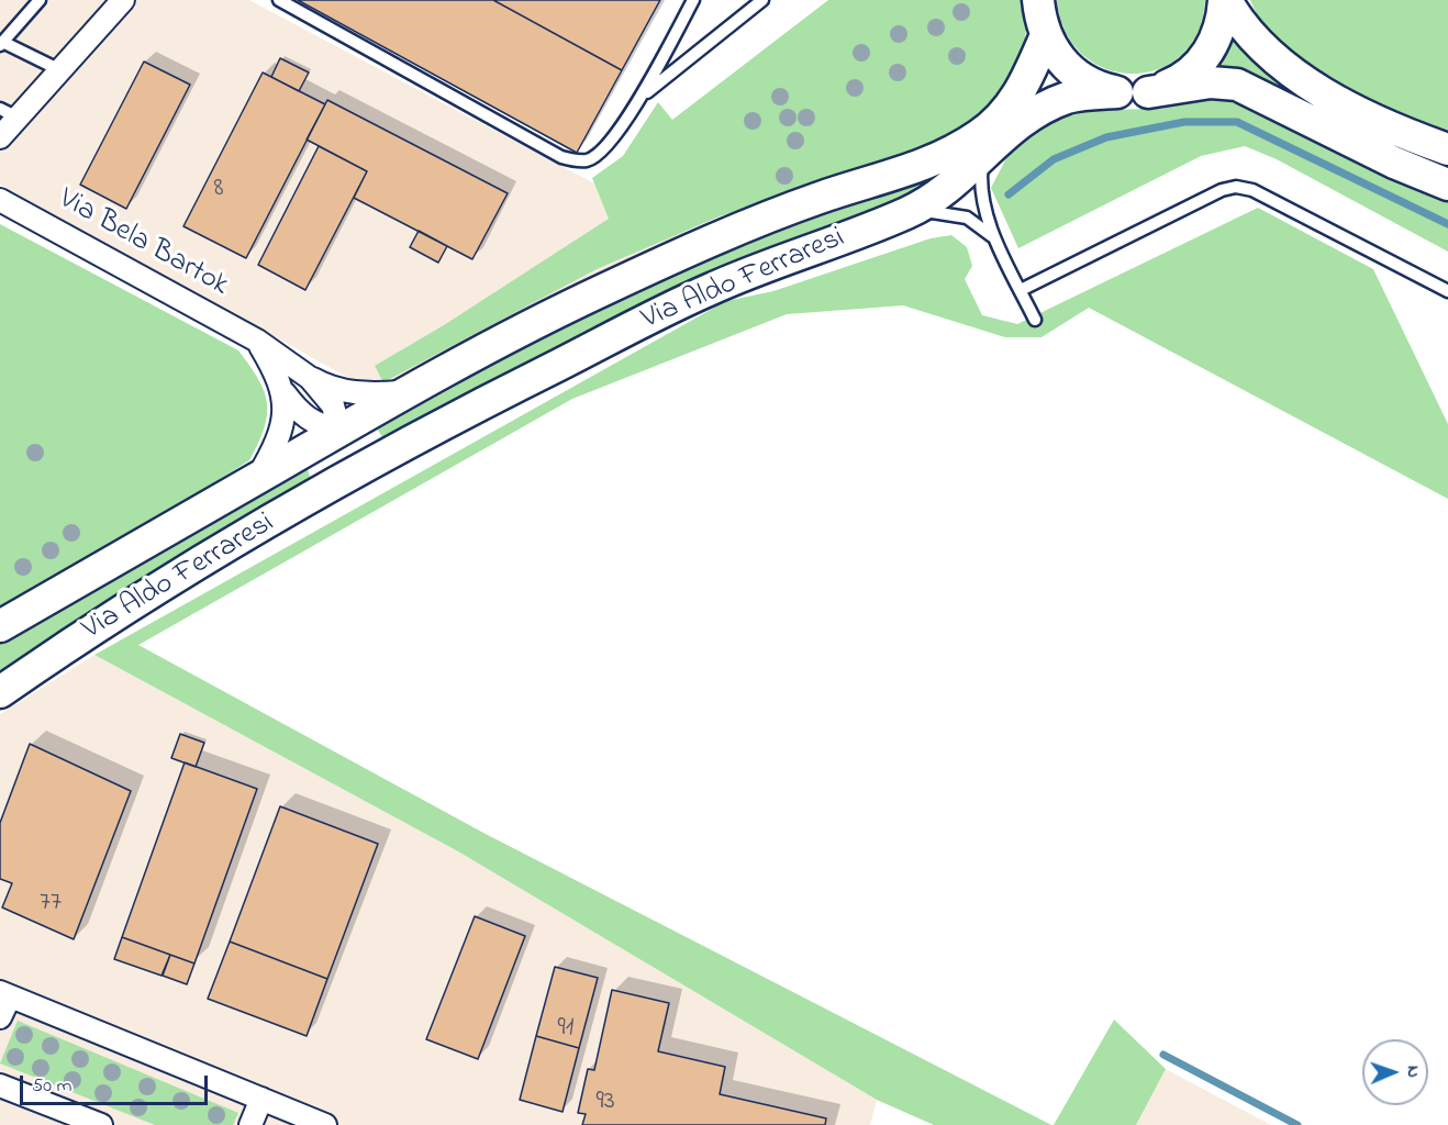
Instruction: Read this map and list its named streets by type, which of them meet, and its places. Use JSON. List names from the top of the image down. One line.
{"streets":{"main road":["Via Aldo Ferraresi"],"street":["Via Bela Bartok"]},"crossings":[["Via Bela Bartok","Via Aldo Ferraresi"]],"house_numbers":["8","77","91","93"],"scale_bar":"50 m","north":"right"}
